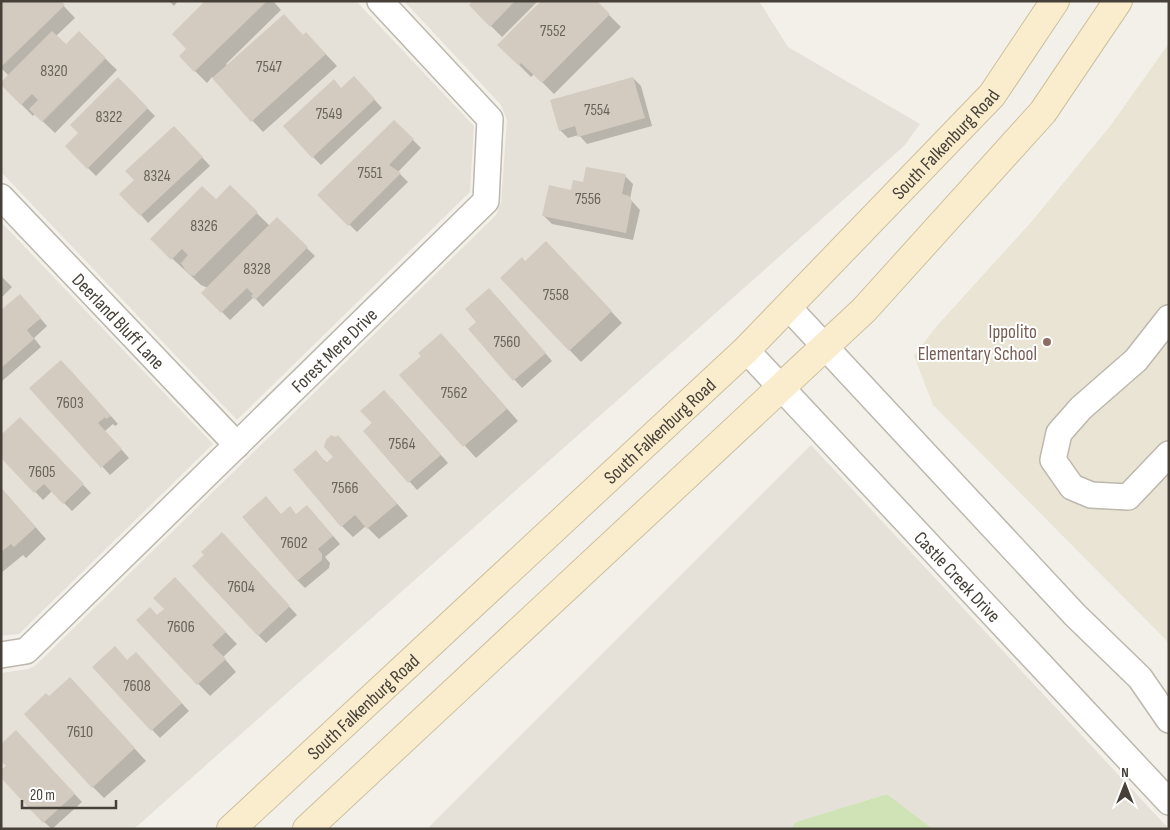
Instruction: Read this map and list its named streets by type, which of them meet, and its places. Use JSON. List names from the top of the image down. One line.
{"streets":{"street":["South Falkenburg Road","Deerland Bluff Lane","Forest Mere Drive","Castle Creek Drive"]},"crossings":[["South Falkenburg Road","Castle Creek Drive"],["Deerland Bluff Lane","Forest Mere Drive"]],"places":["Ippolito Elementary School"],"house_numbers":["7552","7547","8320","7554","7549","8322","7551","8324","7556","8326","8328","7558","7560","7562","7603","7564","7605","7566","7602","7604","7606","7608","7610"],"scale_bar":"20 m","north":"top"}
